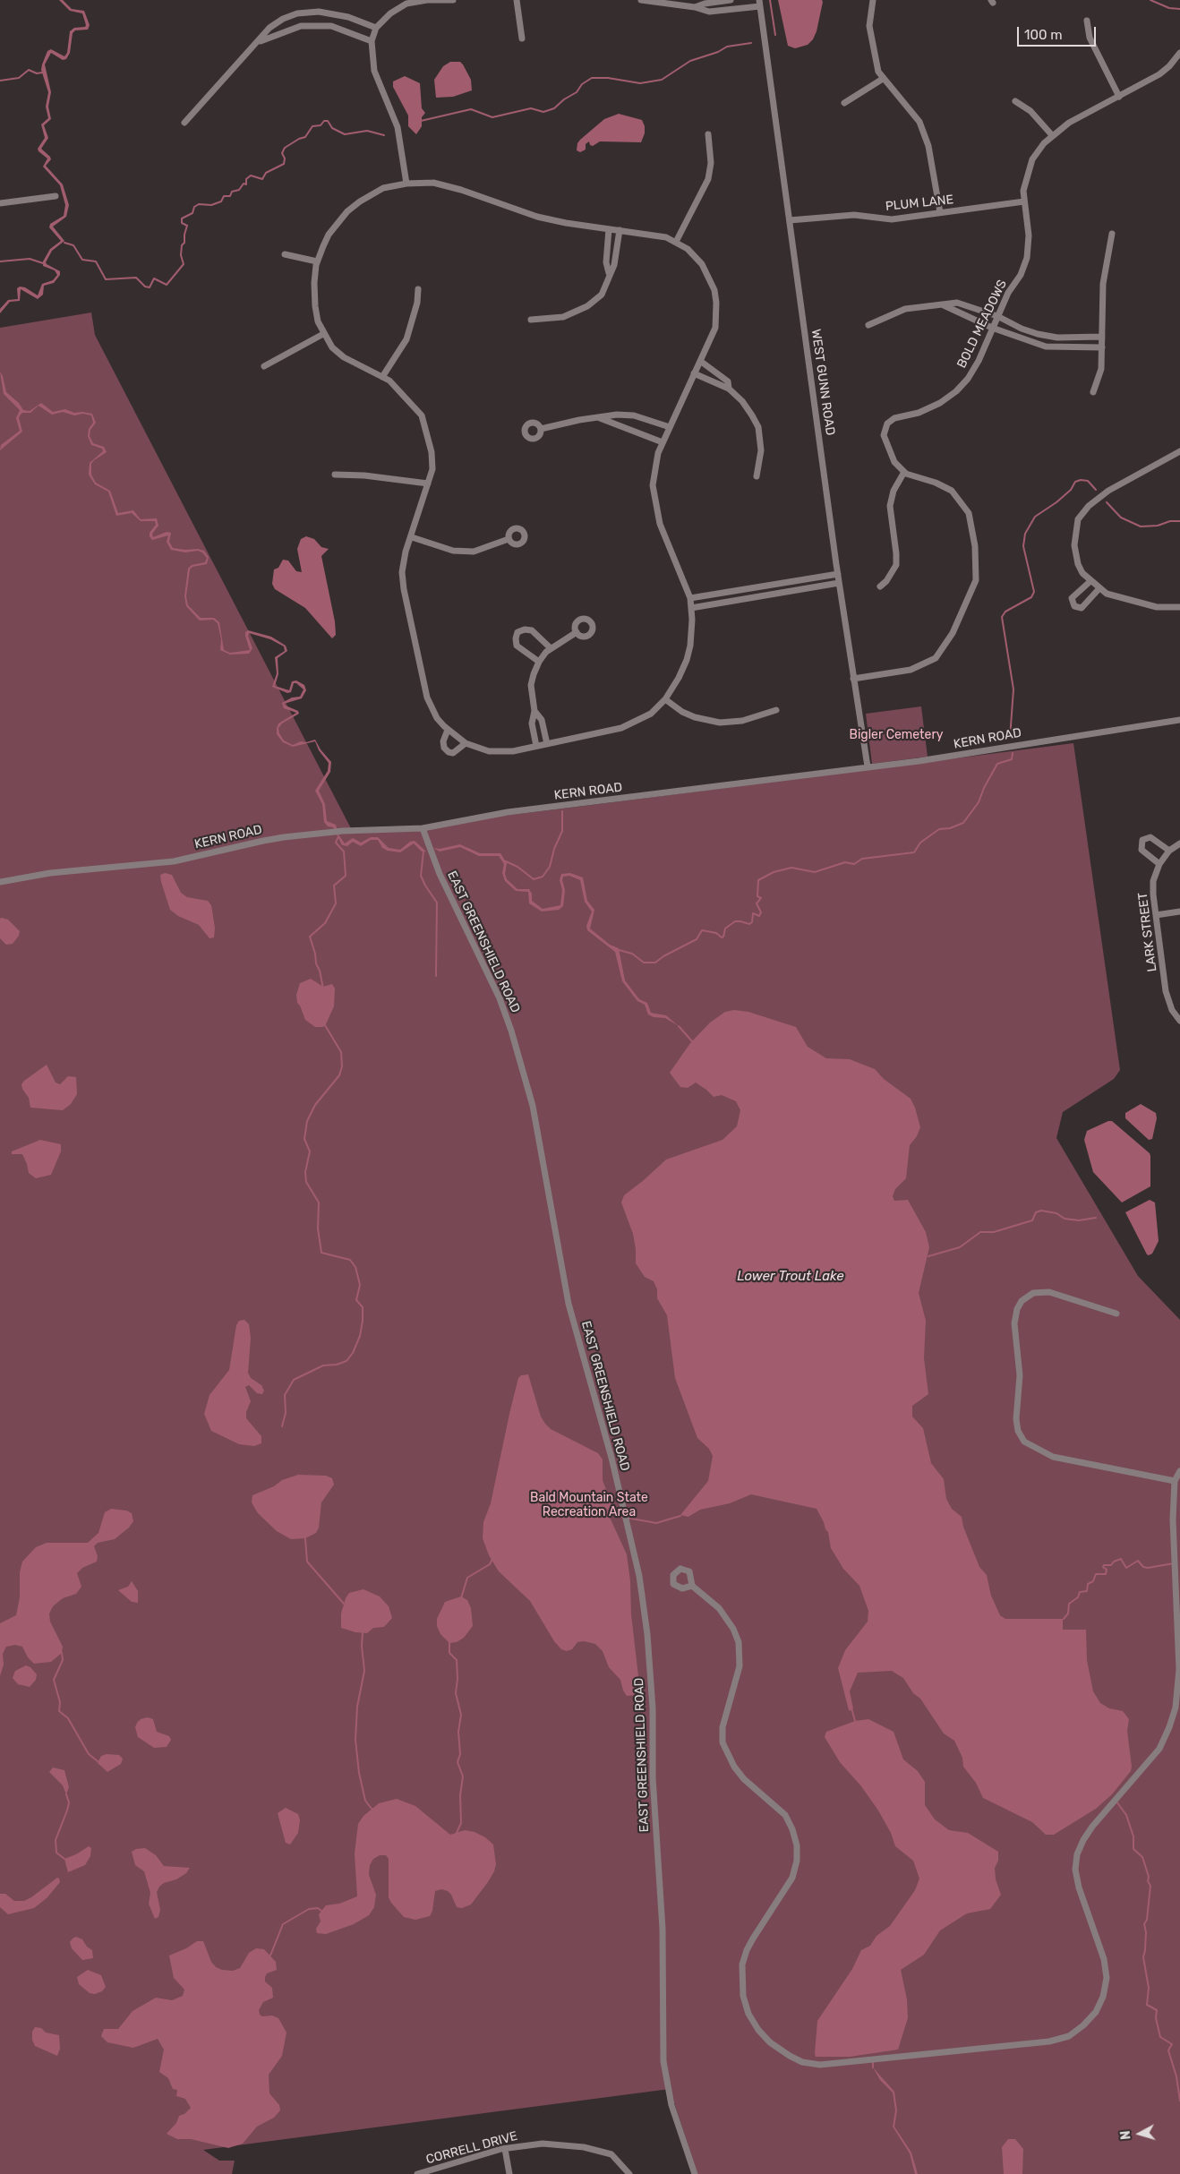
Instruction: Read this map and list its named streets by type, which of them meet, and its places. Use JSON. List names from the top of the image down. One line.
{"streets":{"street":["PLUM LANE","BOLD MEADOWS","WEST GUNN ROAD","KERN ROAD","LARK STREET","EAST GREENSHIELD ROAD","CORRELL DRIVE"]},"crossings":[["PLUM LANE","BOLD MEADOWS"],["PLUM LANE","WEST GUNN ROAD"],["BOLD MEADOWS","WEST GUNN ROAD"],["WEST GUNN ROAD","KERN ROAD"],["KERN ROAD","EAST GREENSHIELD ROAD"]],"water":["Lower Trout Lake"],"parks":["Bigler Cemetery","Bald Mountain State Recreation Area"],"scale_bar":"100 m","north":"left"}
